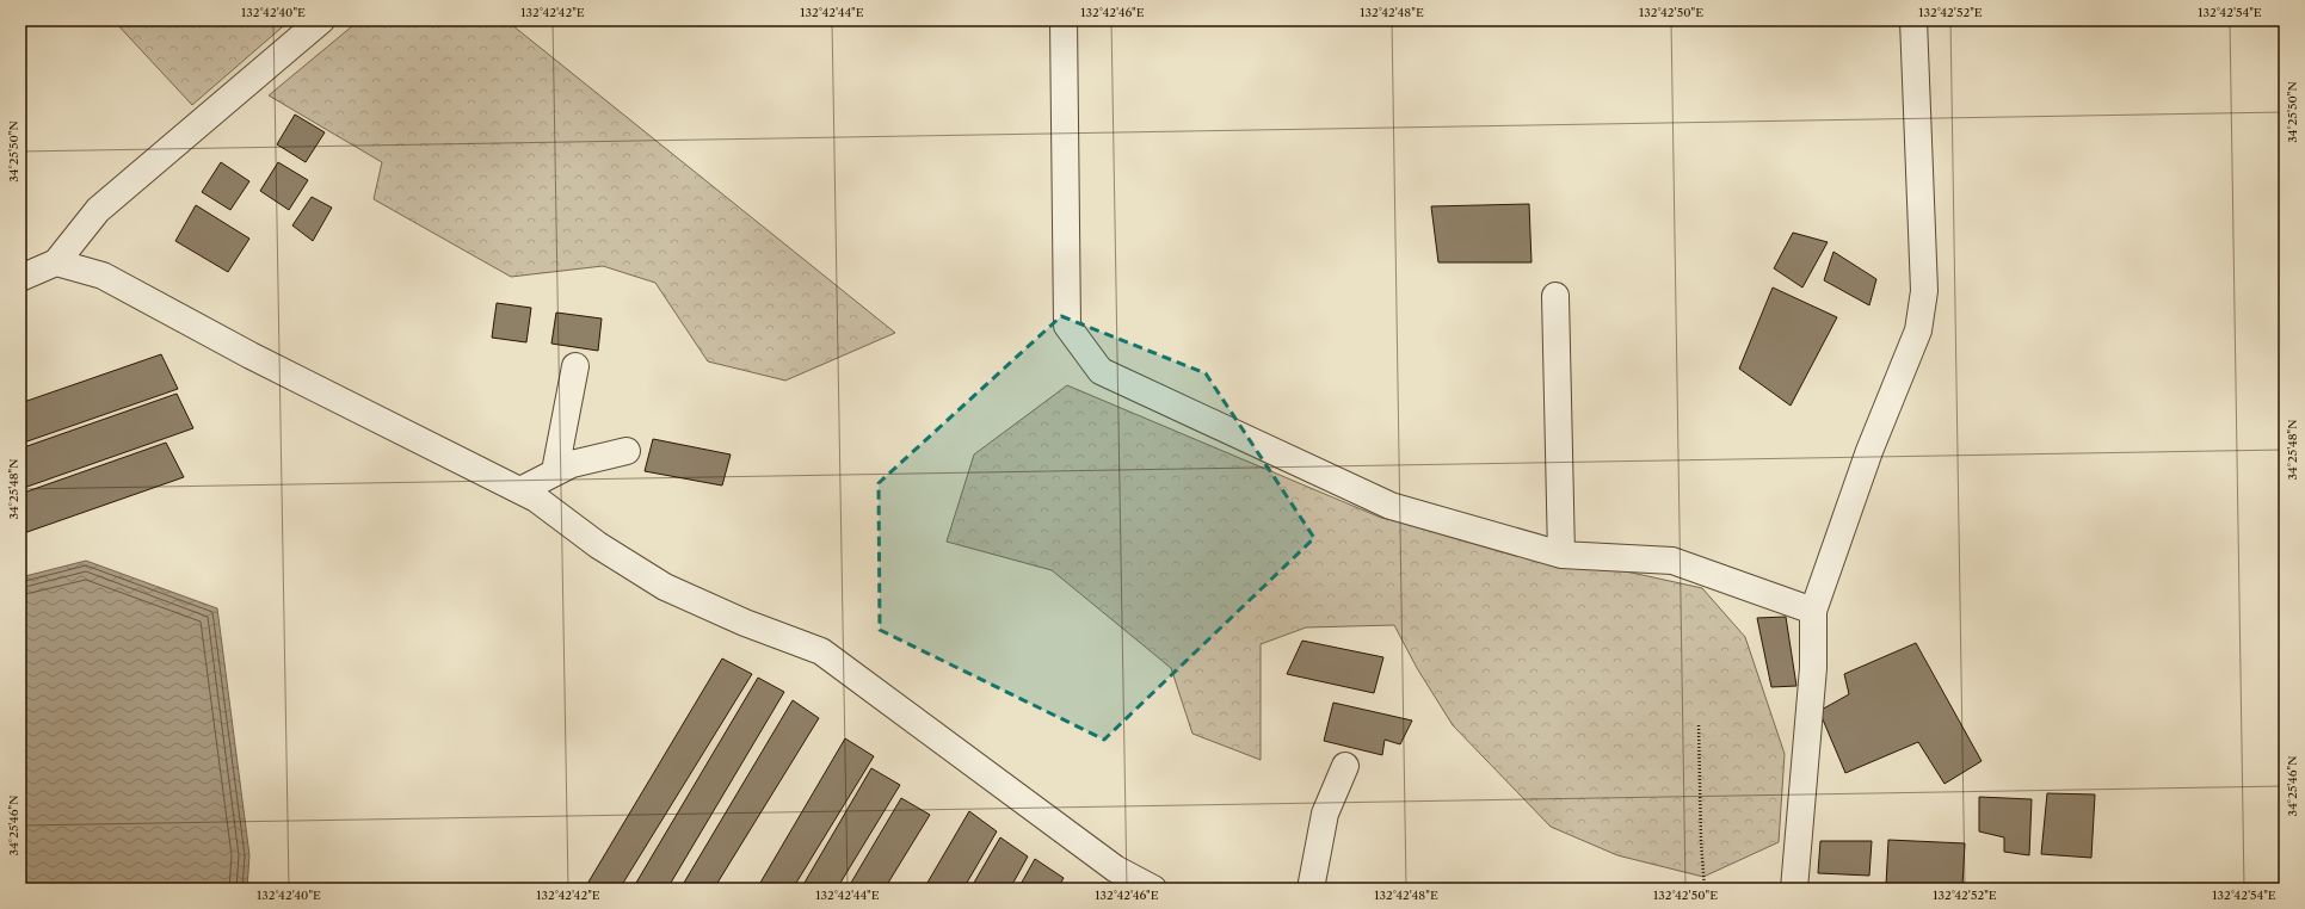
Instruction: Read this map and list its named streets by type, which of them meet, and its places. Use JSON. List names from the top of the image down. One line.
{"coordinates":["132°42'40\"E","132°42'42\"E","132°42'44\"E","132°42'46\"E","132°42'48\"E","132°42'50\"E","132°42'52\"E","132°42'54\"E","34°25'50\"N","34°25'48\"N","34°25'46\"N"]}
